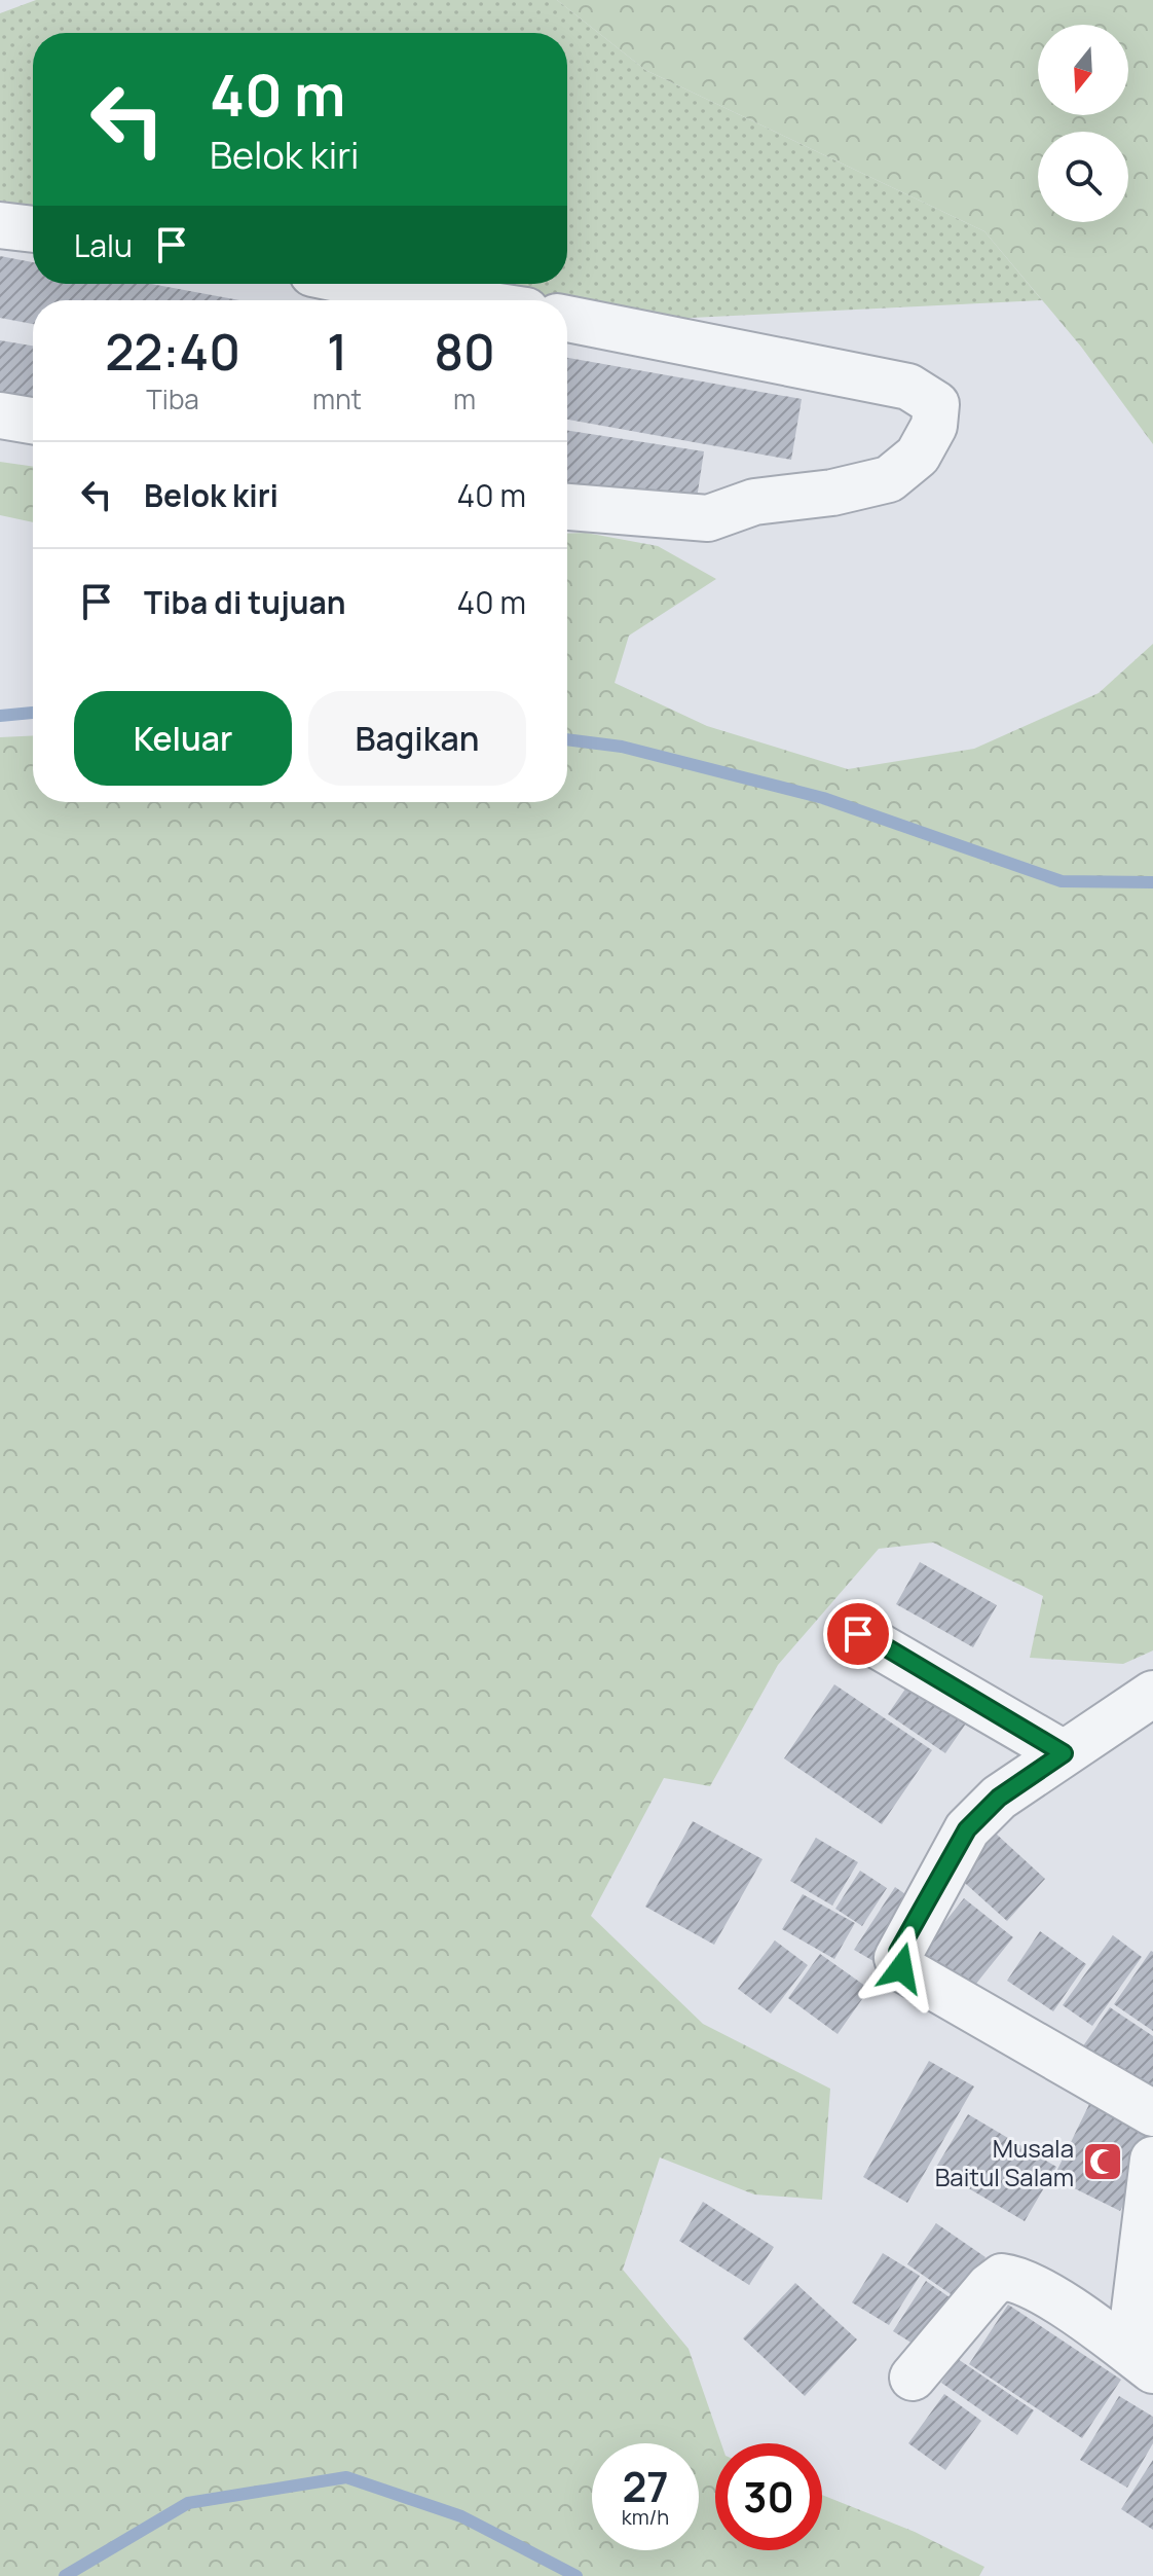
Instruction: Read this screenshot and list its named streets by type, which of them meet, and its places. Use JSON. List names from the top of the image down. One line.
{"places":{"mosque":["Musala Baitul Salam"]},"north":"bottom","page":{"turn":["40 m","Belok kiri"],"then":"Lalu","eta":["22:40","Tiba","1","mnt","80","m"],"list":[{"name":"Belok kiri","value":"40 m"},{"name":"Tiba di tujuan","value":"40 m"}],"buttons":["Keluar","Bagikan"],"speed":"27 km/h","limit":"30"}}
